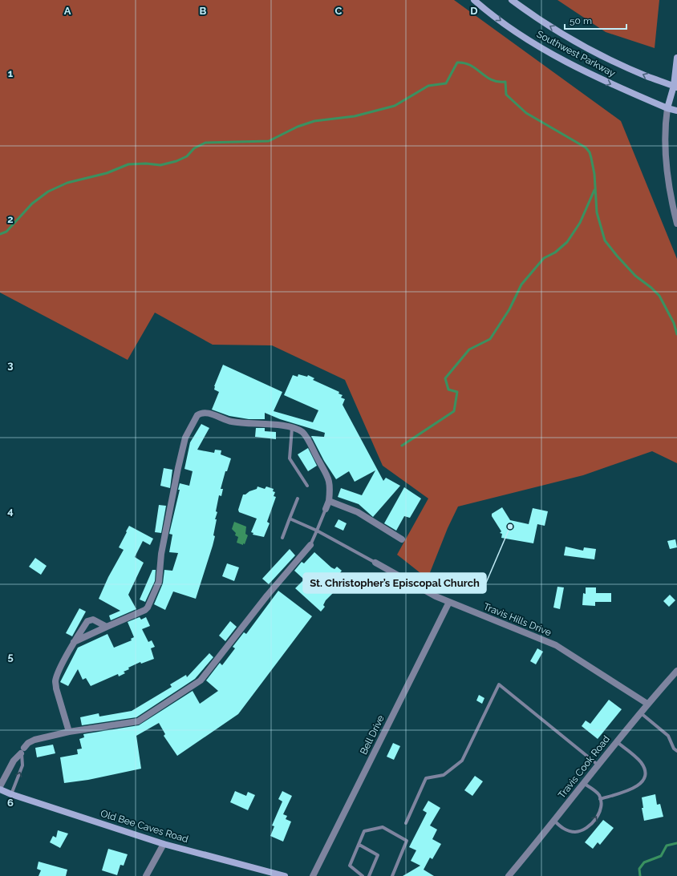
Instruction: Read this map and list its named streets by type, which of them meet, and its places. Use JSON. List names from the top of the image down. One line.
{"streets":{"main road":["Southwest Parkway","Old Bee Caves Road"],"street":["Travis Hills Drive","Bell Drive","Travis Cook Road"]},"crossings":[["Travis Hills Drive","Bell Drive"],["Travis Hills Drive","Travis Cook Road"]],"places":["St. Christopher’s Episcopal Church"],"scale_bar":"50 m","grid":{"columns":["A","B","C","D"],"rows":["1","2","3","4","5","6"]}}
